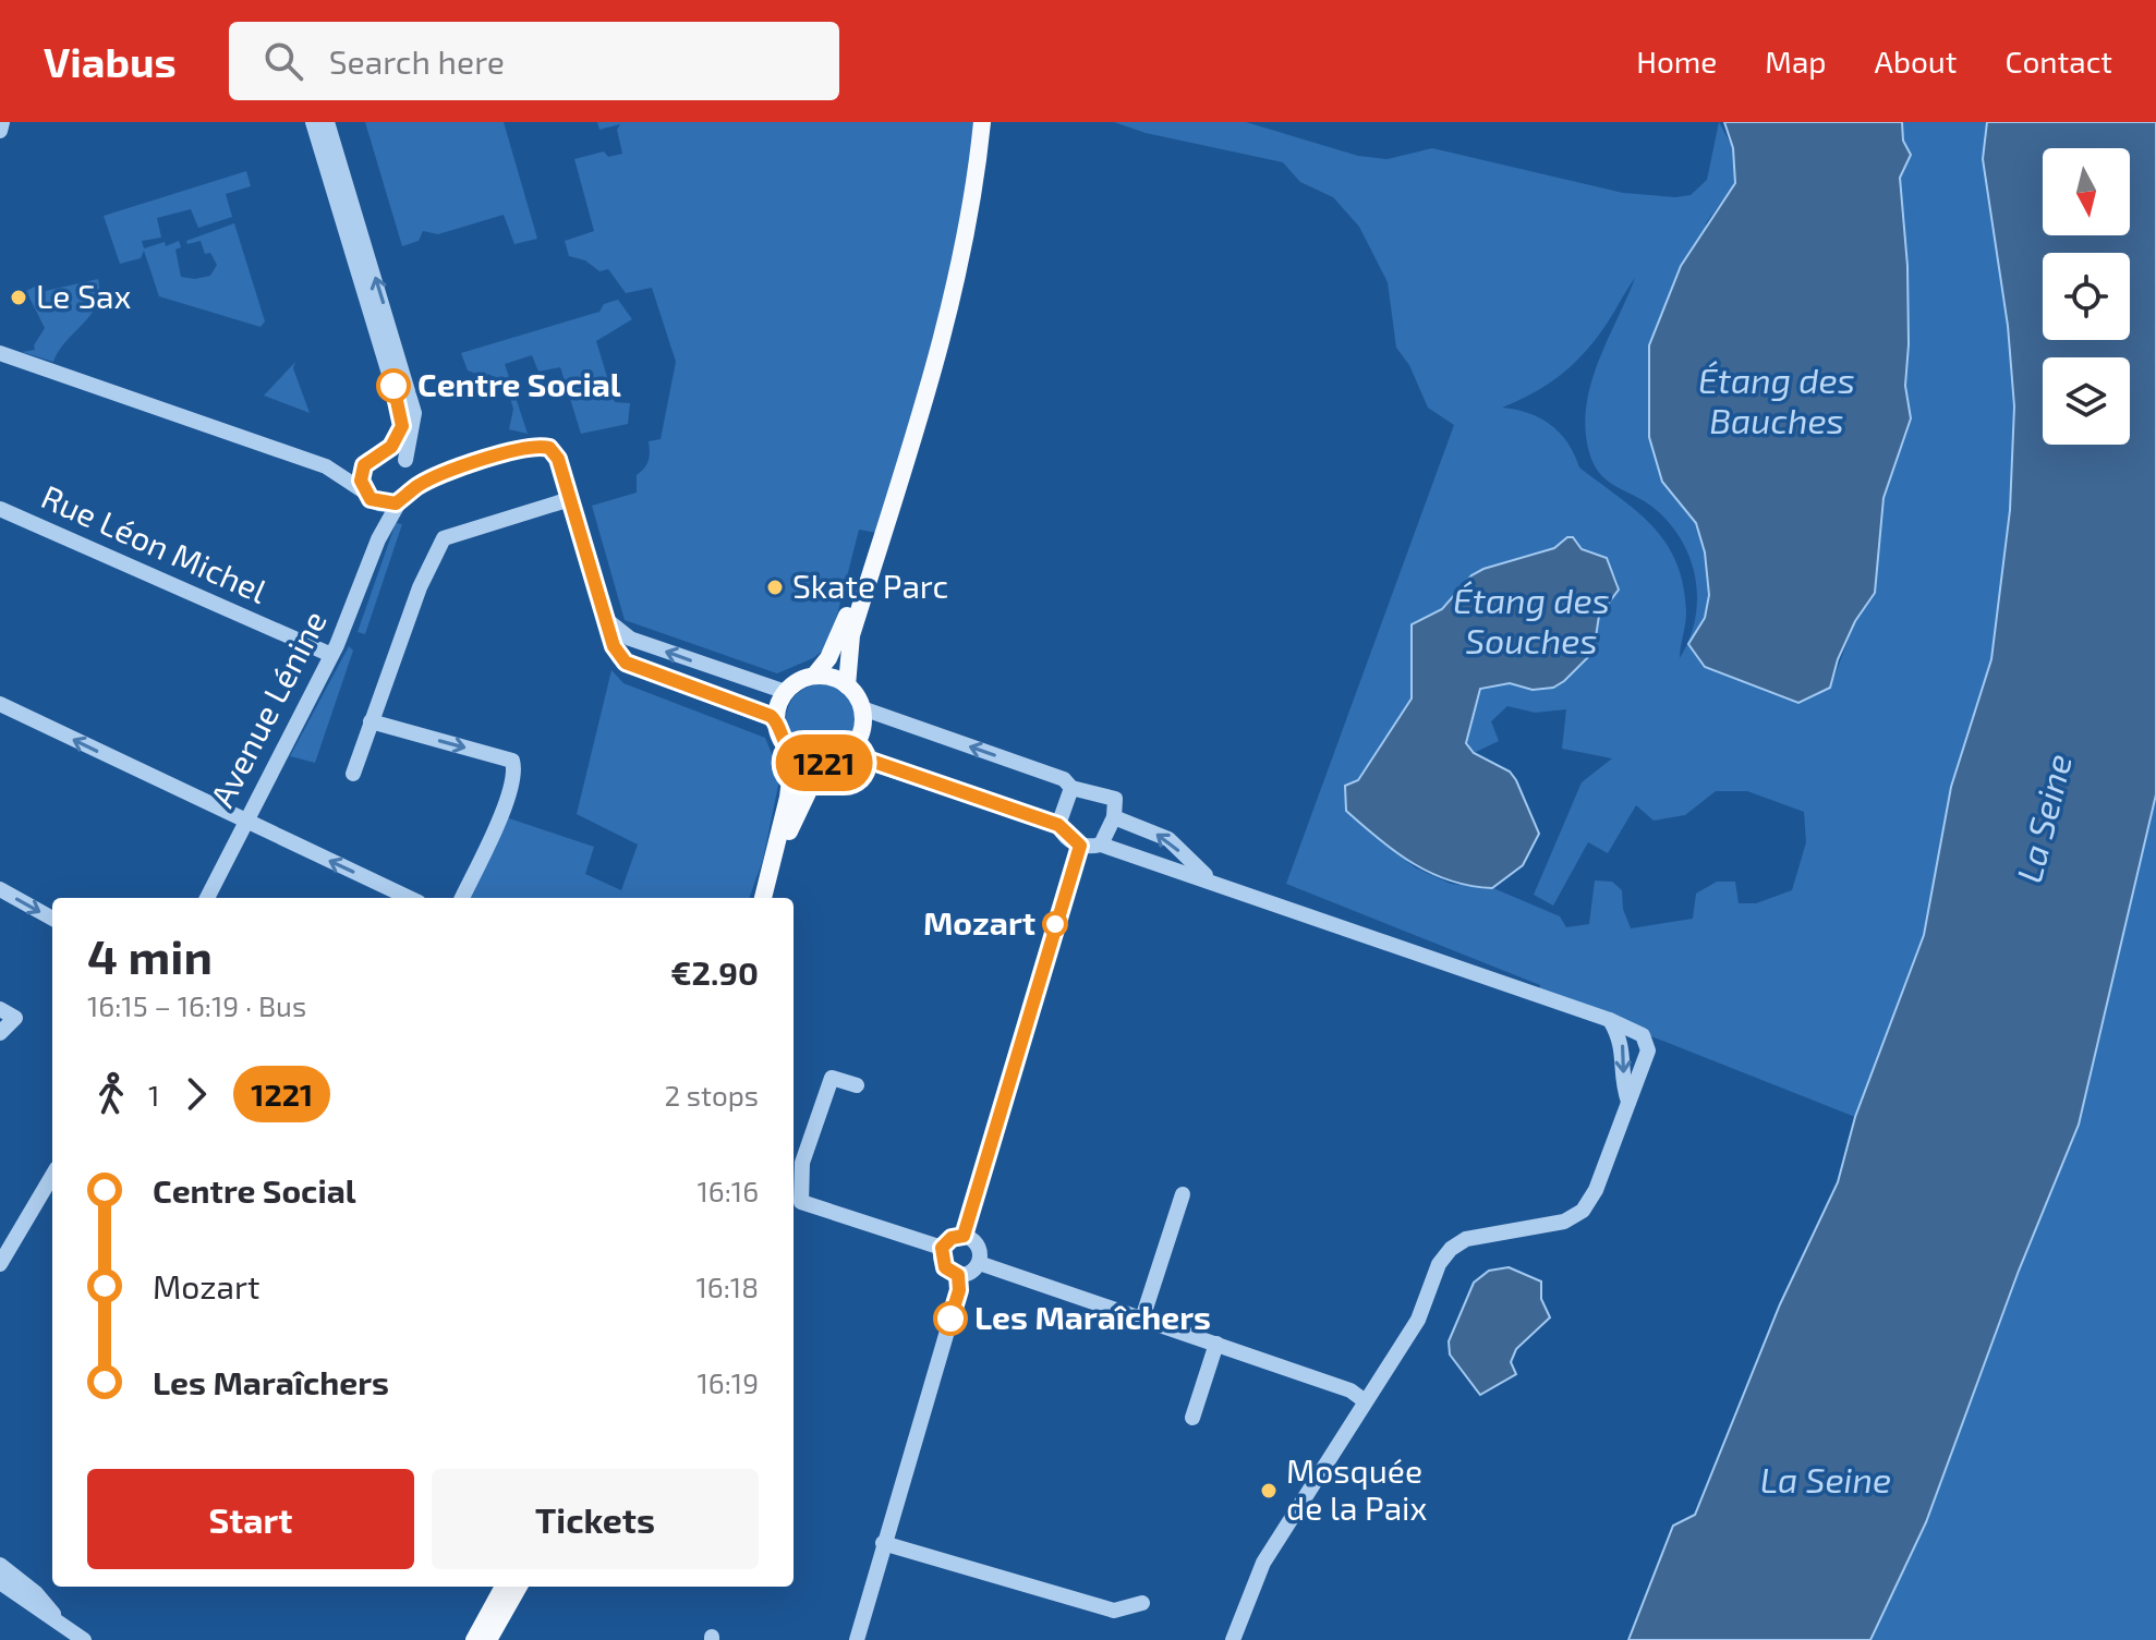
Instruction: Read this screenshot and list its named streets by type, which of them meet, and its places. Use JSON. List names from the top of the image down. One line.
{"streets":{"street":["Rue Léon Michel","Avenue Lénine"]},"crossings":[["Rue Léon Michel","Avenue Lénine"]],"water":["Étang des Bauches","Étang des Souches","La Seine"],"places":["Le Sax","Centre Social","Skate Parc","Mozart","Les Maraîchers","Mosquée de la Paix"],"lines":["bus line 1221"],"north":"bottom","page":{"header":"Viabus","search":"Search here","nav":["Home","Map","About","Contact"],"on_map":"1221","heading":["4 min","16:15 – 16:19 · Bus","€2.90"],"legs":["1","1221","2 stops"],"list":[{"name":"Centre Social","value":"16:16"},{"name":"Mozart","value":"16:18"},{"name":"Les Maraîchers","value":"16:19"}],"buttons":["Start","Tickets"]}}
